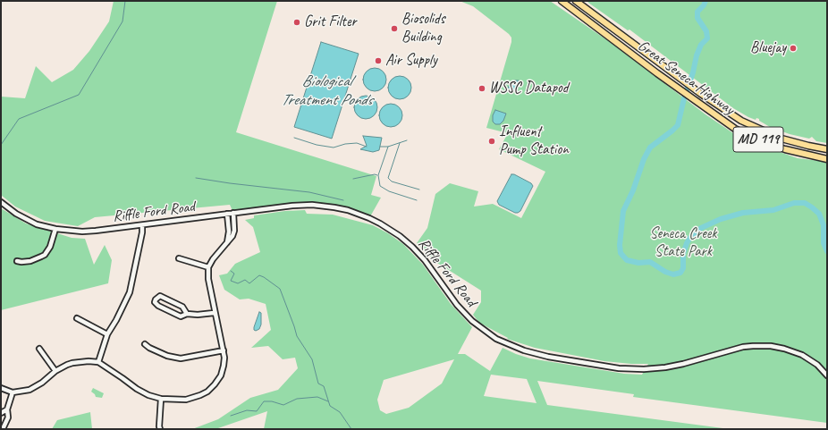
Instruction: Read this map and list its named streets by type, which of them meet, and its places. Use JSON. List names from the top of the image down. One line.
{"streets":{"main road":["Great Seneca Highway","MD 119"],"street":["Riffle Ford Road"]},"water":["Biological Treatment Ponds"],"parks":["Seneca Creek State Park"],"places":["Grit Filter","Biosolids Building","Bluejay","Air Supply","WSSC Datapod","Influent Pump Station"]}
